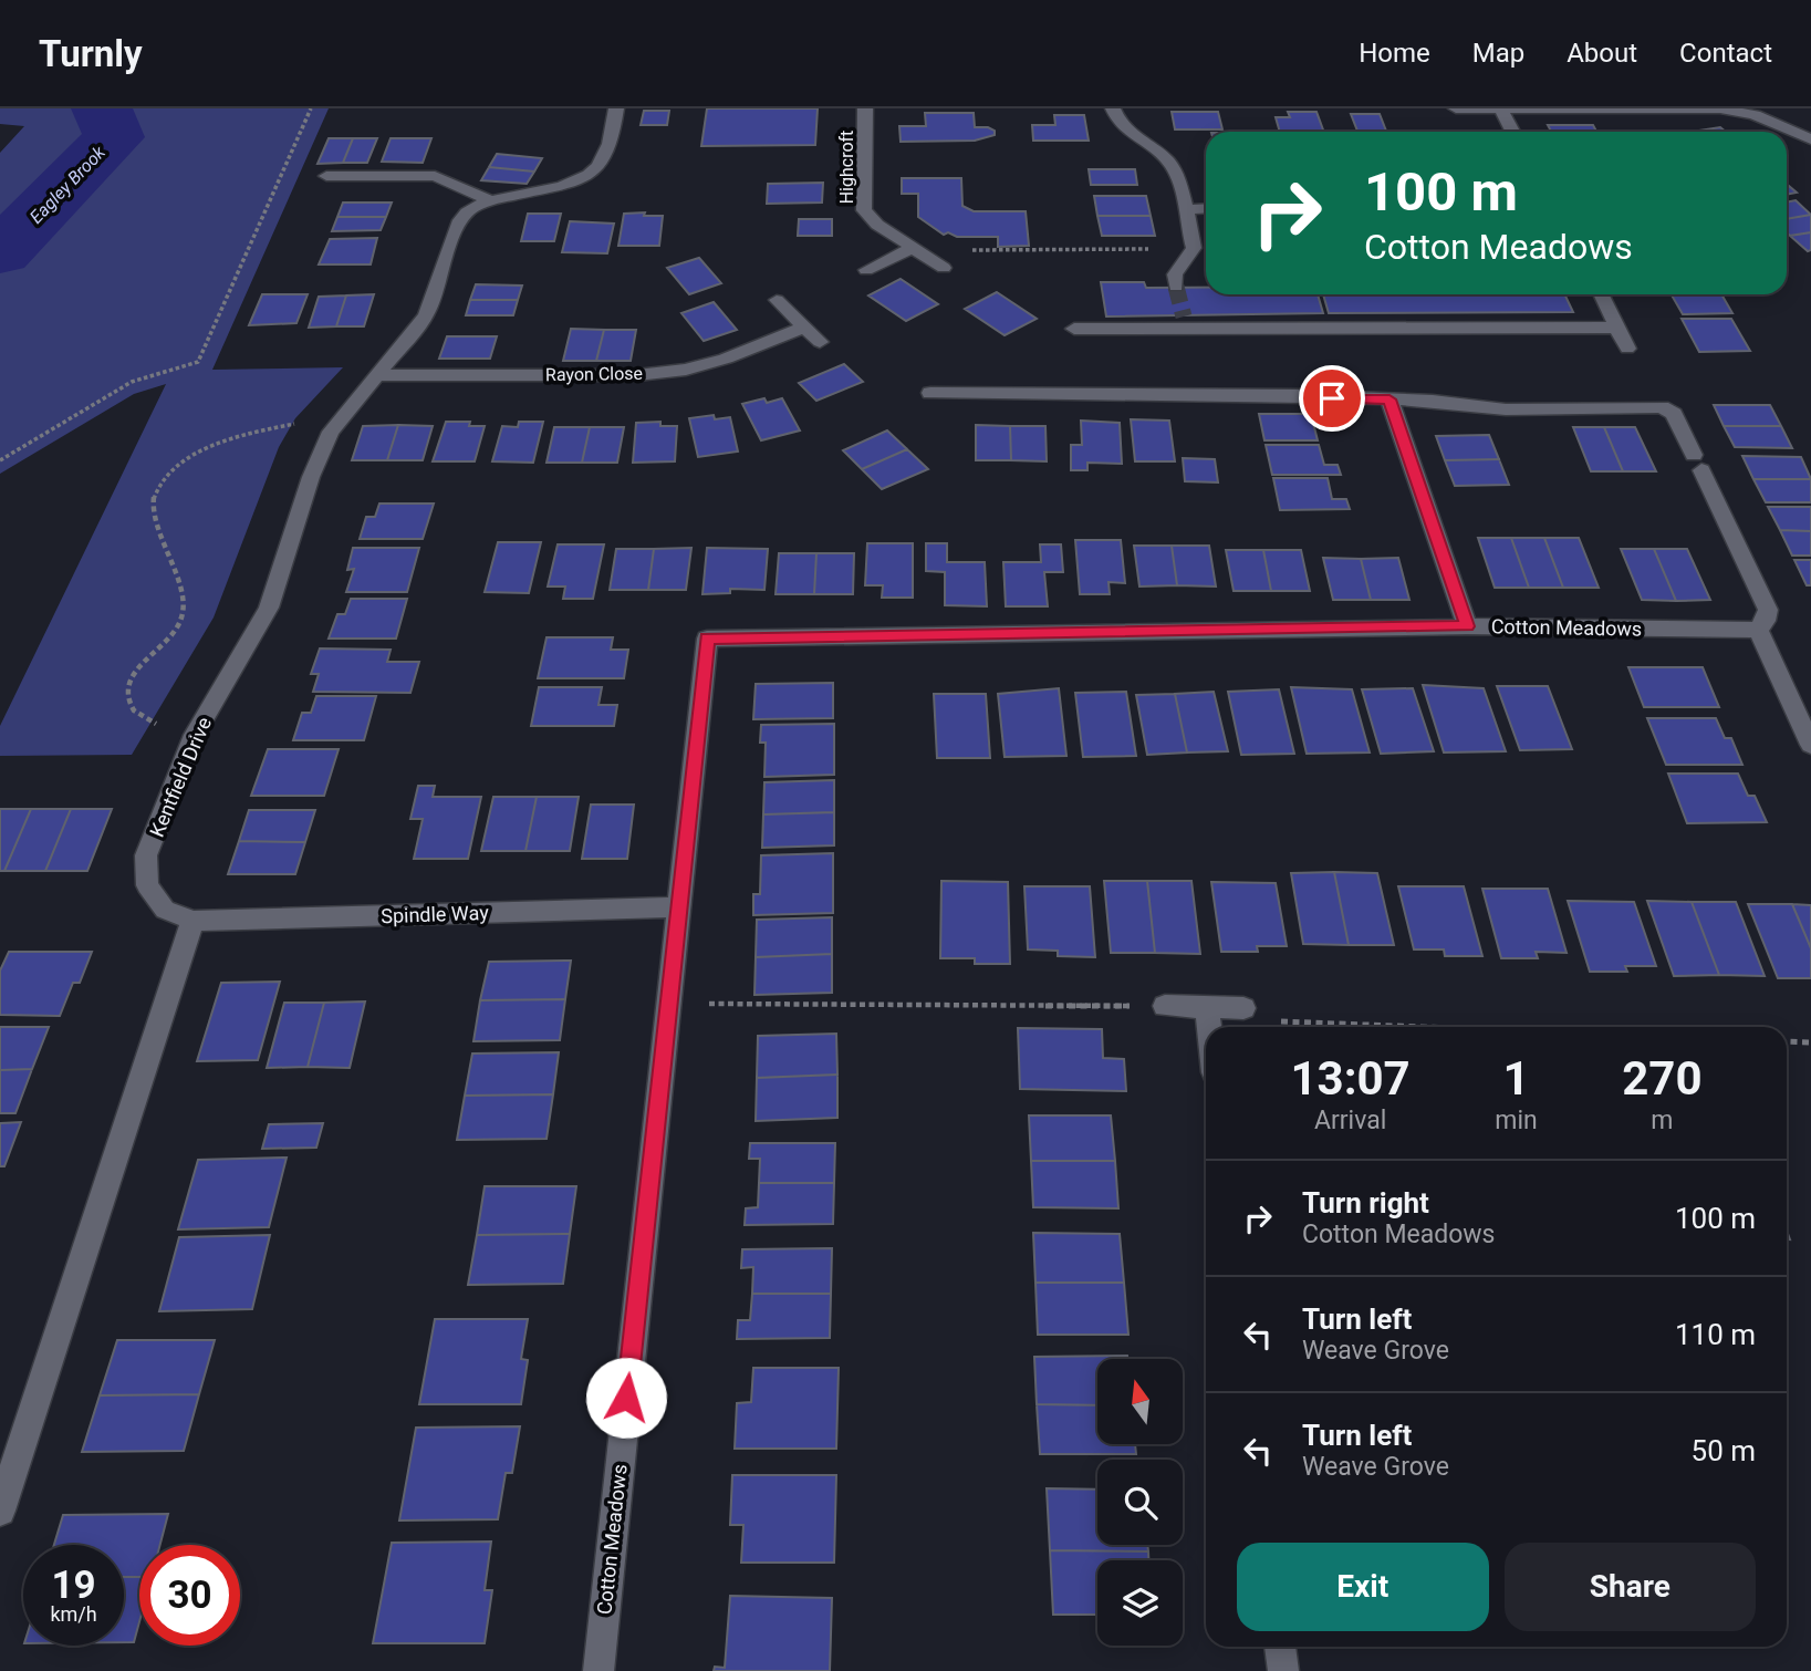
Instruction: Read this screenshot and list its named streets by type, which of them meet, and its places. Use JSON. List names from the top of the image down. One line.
{"streets":{"street":["Highcroft","Rayon Close","Cotton Meadows","Kentfield Drive","Spindle Way"]},"crossings":[["Rayon Close","Kentfield Drive"],["Cotton Meadows","Spindle Way"],["Kentfield Drive","Spindle Way"]],"water":["Eagley Brook"],"north":"top","page":{"header":"Turnly","nav":["Home","Map","About","Contact"],"turn":["100 m","Cotton Meadows"],"eta":["13:07","Arrival","1","min","270","m"],"list":[{"name":"Turn right","note":"Cotton Meadows","value":"100 m"},{"name":"Turn left","note":"Weave Grove","value":"110 m"},{"name":"Turn left","note":"Weave Grove","value":"50 m"}],"buttons":["Exit","Share"],"speed":"19 km/h","limit":"30"}}
